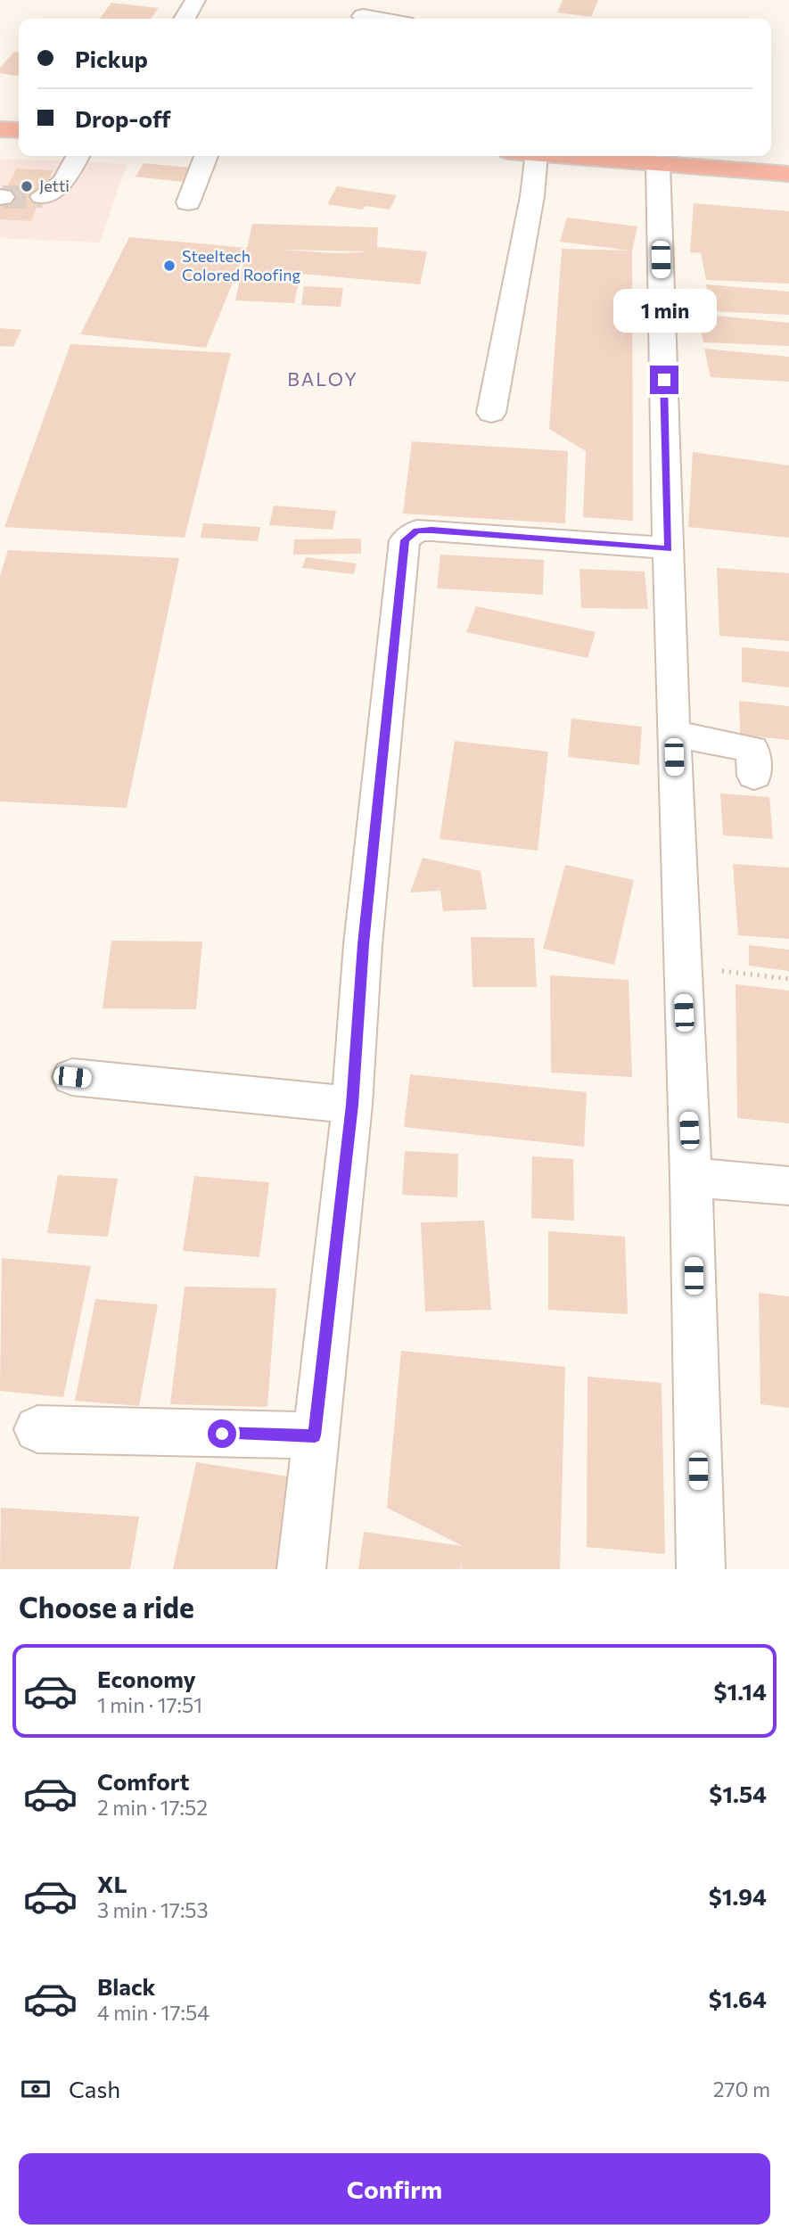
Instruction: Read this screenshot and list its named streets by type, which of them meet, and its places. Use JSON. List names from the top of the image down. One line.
{"districts":["BALOY"],"places":["Jetti","Steeltech Colored Roofing"],"page":{"banner":["Pickup","Drop-off"],"bubble":"1 min","heading":"Choose a ride","list":[{"name":"Economy","note":"1 min · 17:51","value":"$1.14"},{"name":"Comfort","note":"2 min · 17:52","value":"$1.54"},{"name":"XL","note":"3 min · 17:53","value":"$1.94"},{"name":"Black","note":"4 min · 17:54","value":"$1.64"}],"pay":["Cash","270 m"],"buttons":"Confirm"}}
